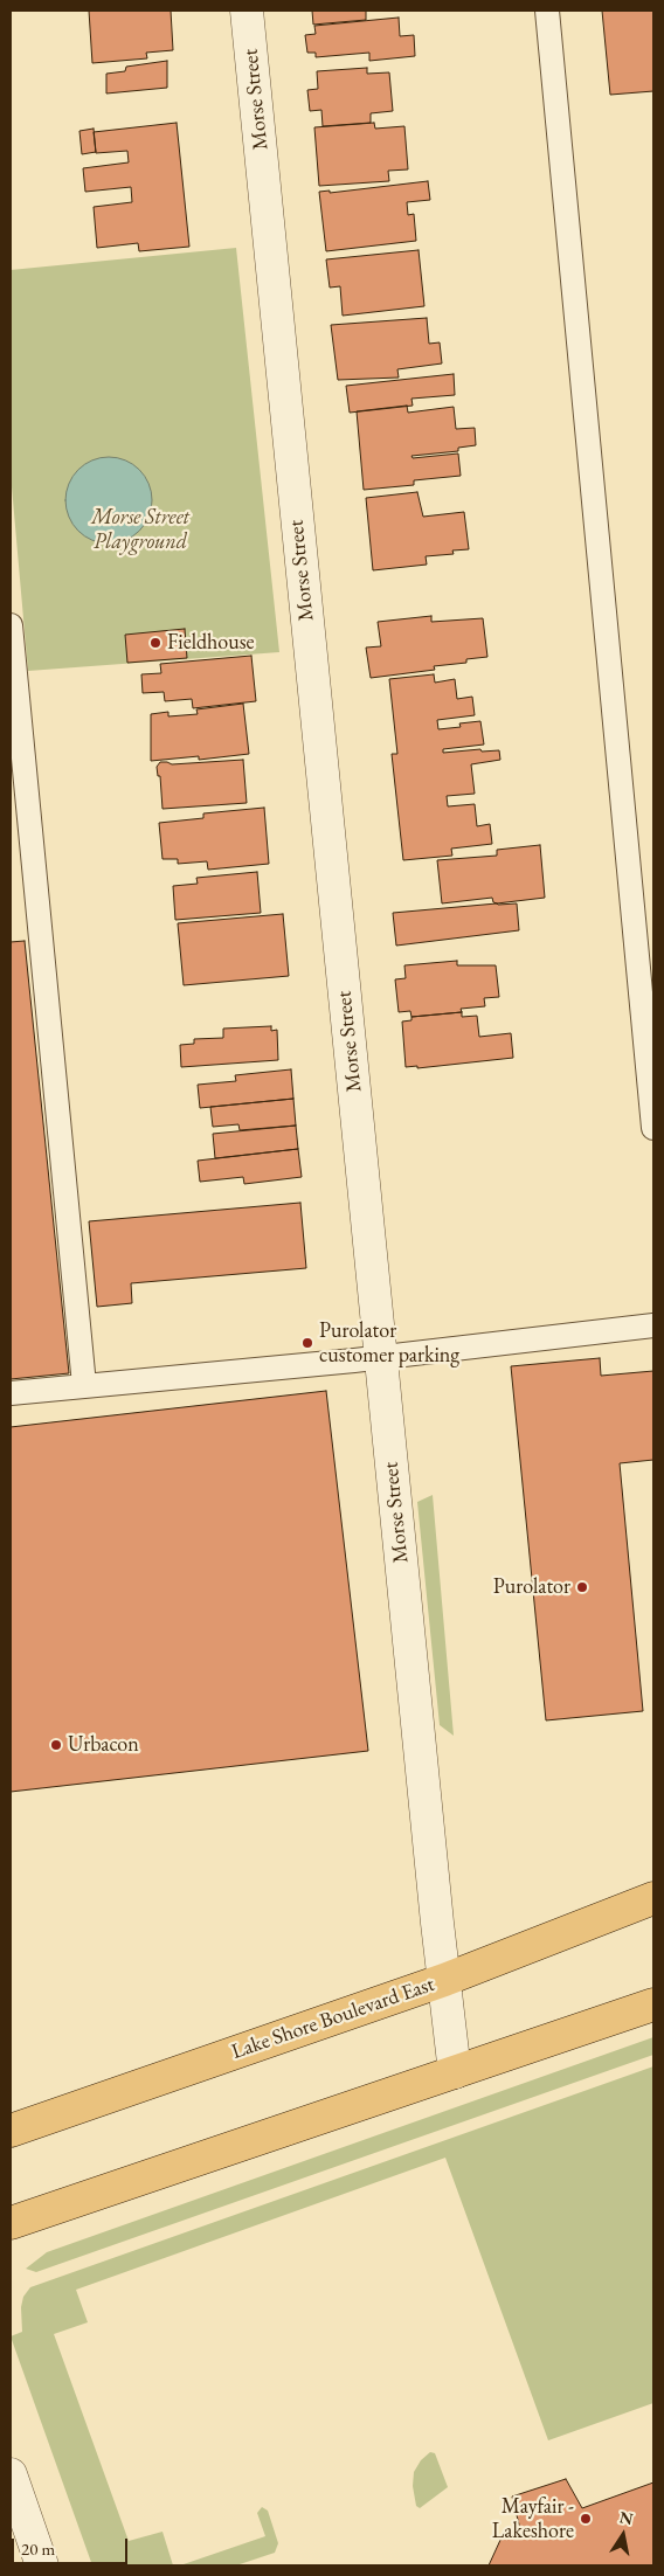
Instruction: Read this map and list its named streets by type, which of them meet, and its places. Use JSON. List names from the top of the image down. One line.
{"streets":{"highway":["Lake Shore Boulevard East"],"street":["Morse Street"]},"crossings":[["Morse Street","Lake Shore Boulevard East"]],"parks":["Morse Street Playground"],"places":["Fieldhouse","Purolator customer parking","Purolator","Urbacon","Mayfair - Lakeshore"],"scale_bar":"20 m","north":"top"}
